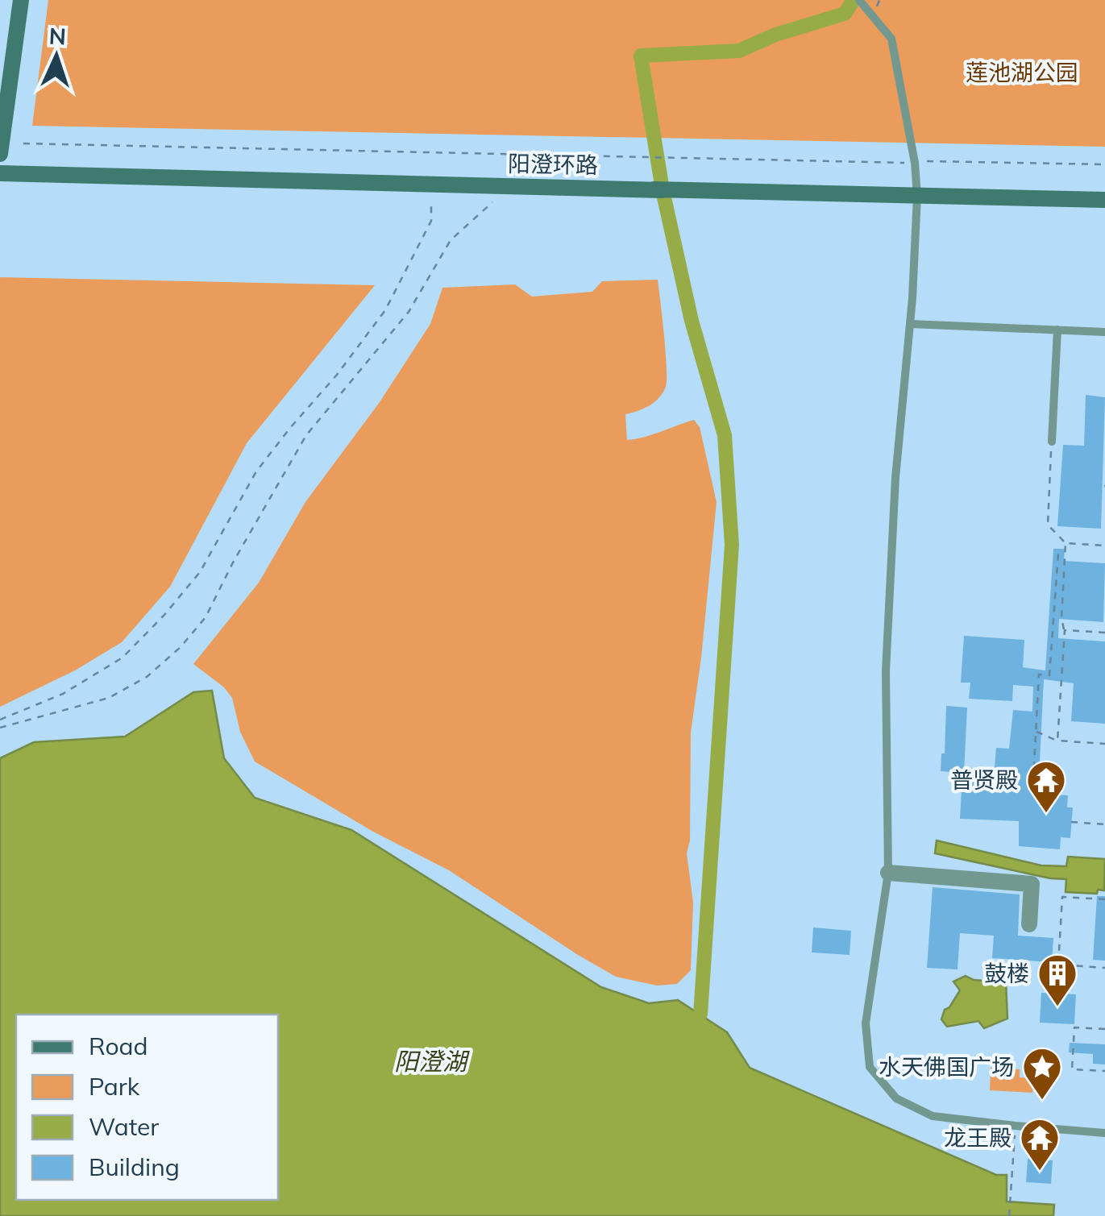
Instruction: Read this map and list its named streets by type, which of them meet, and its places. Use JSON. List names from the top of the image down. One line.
{"streets":{"main road":["阳澄环路"]},"water":["阳澄湖"],"parks":["莲池湖公园"],"places":{"temple":["普贤殿","龙王殿"],"building":["鼓楼"],"place":["水天佛国广场"]},"legend":["Road","Park","Water","Building"],"north":"top"}
